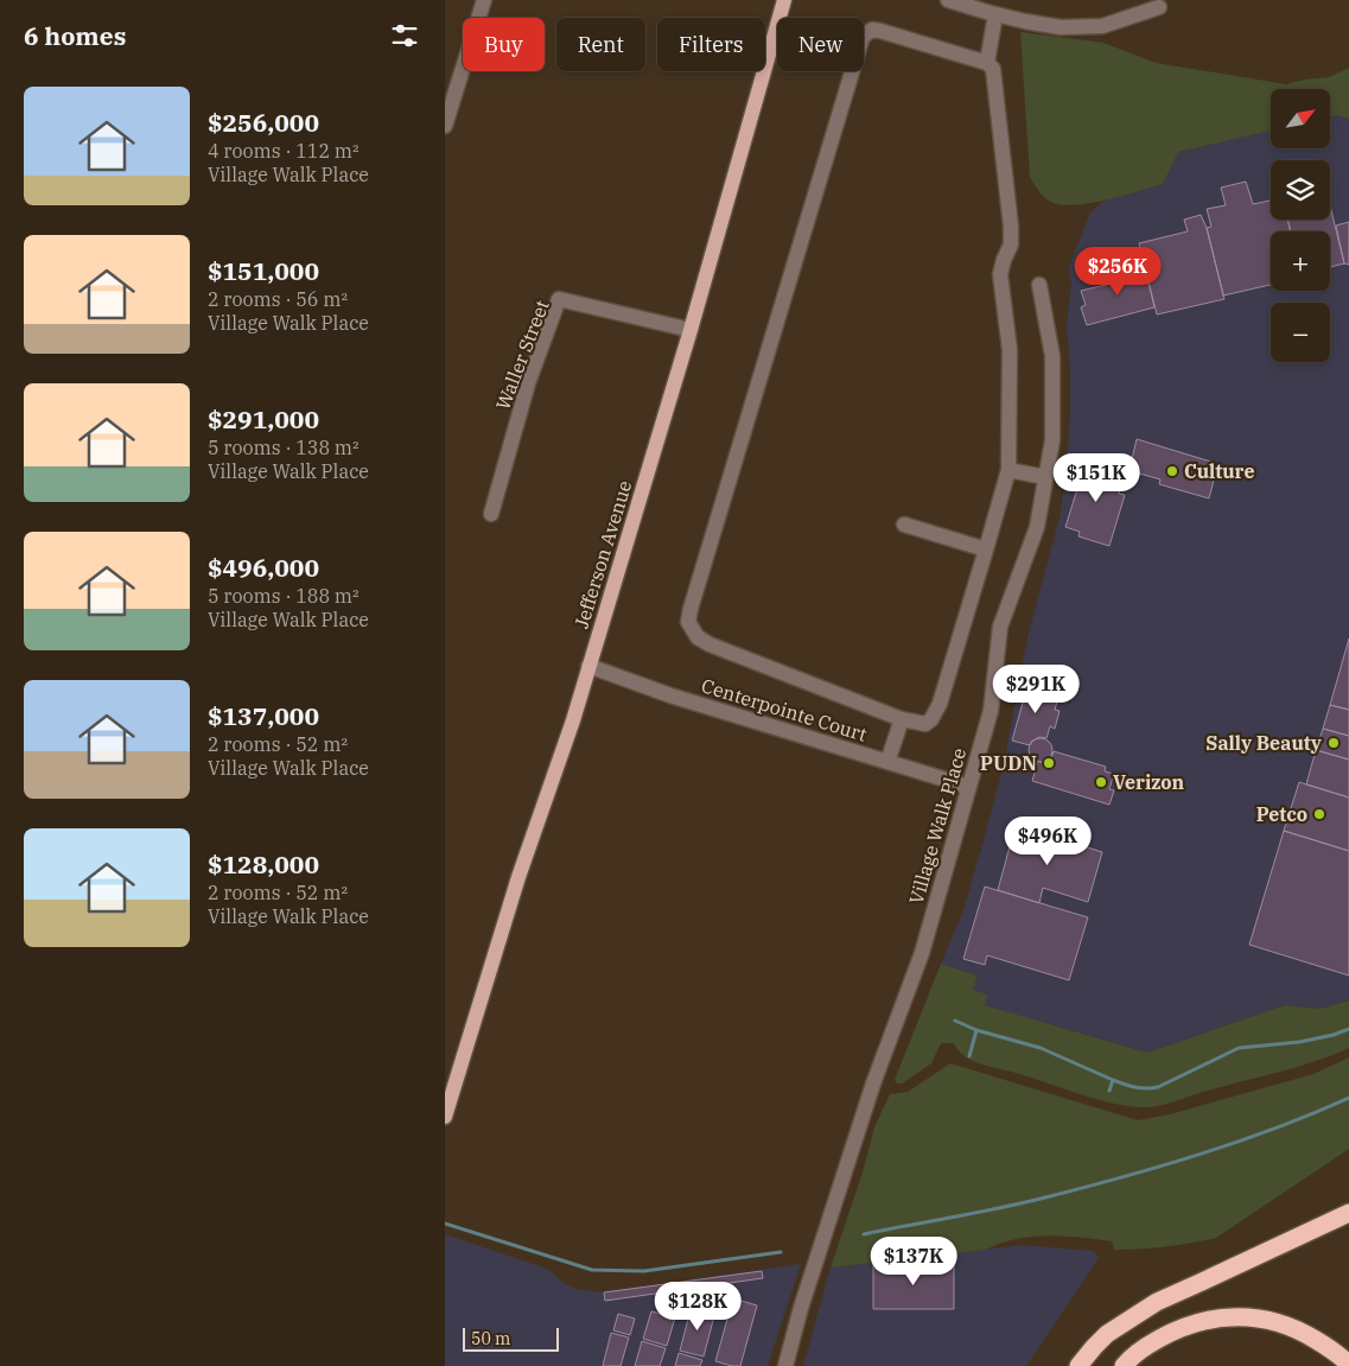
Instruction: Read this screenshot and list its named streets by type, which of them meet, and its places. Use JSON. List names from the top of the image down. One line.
{"streets":{"main road":["Jefferson Avenue"],"street":["Waller Street","Centerpointe Court","Village Walk Place"]},"crossings":[["Waller Street","Jefferson Avenue"],["Jefferson Avenue","Centerpointe Court"],["Centerpointe Court","Village Walk Place"]],"places":["Culture","Sally Beauty","PUDN","Verizon","Petco"],"scale_bar":"50 m","north":"top right","page":{"heading":"6 homes","chip":["Buy","Rent","Filters","New"],"list":[{"name":"$256,000","note":"4 rooms · 112 m² · Village Walk Place"},{"name":"$151,000","note":"2 rooms · 56 m² · Village Walk Place"},{"name":"$291,000","note":"5 rooms · 138 m² · Village Walk Place"},{"name":"$496,000","note":"5 rooms · 188 m² · Village Walk Place"},{"name":"$137,000","note":"2 rooms · 52 m² · Village Walk Place"},{"name":"$128,000","note":"2 rooms · 52 m² · Village Walk Place"}],"map_buttons":["+","−"],"price":["$256K","$151K","$291K","$496K","$137K","$128K"],"scale":"50 m"}}
